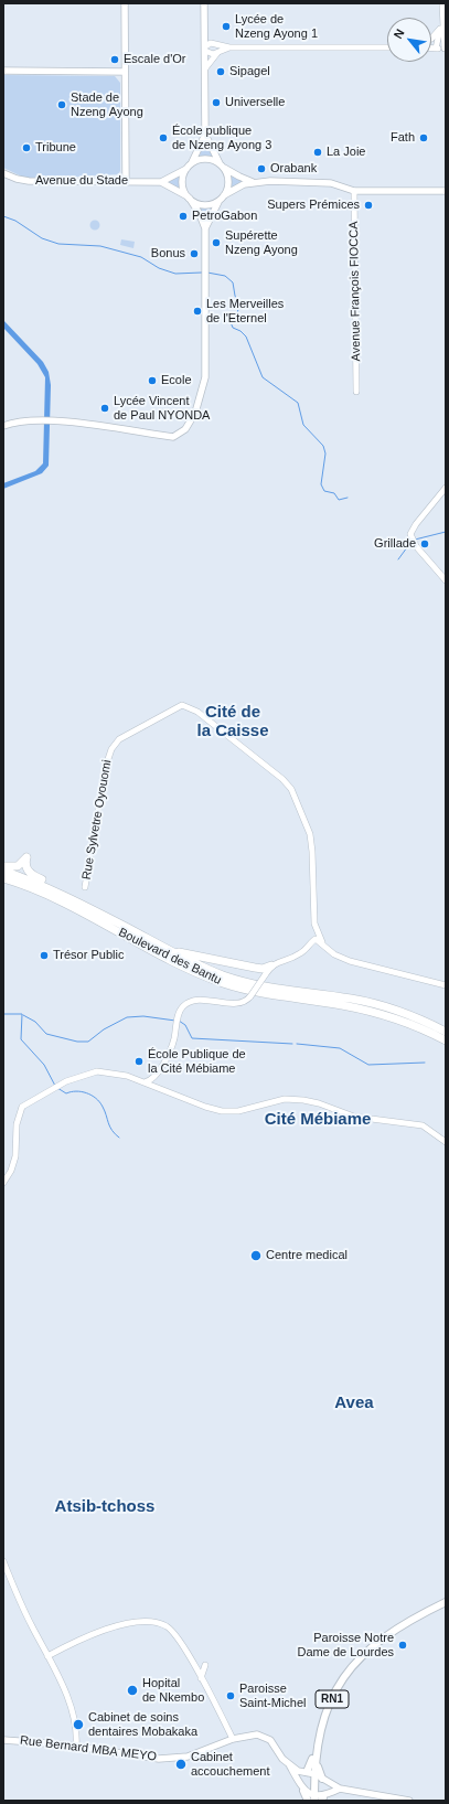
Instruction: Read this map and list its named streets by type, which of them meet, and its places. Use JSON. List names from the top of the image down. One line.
{"streets":{"highway":["Boulevard des Bantu"],"main road":["Avenue du Stade","RN1","Rue Bernard MBA MEYO"],"street":["Avenue François FIOCCA","Rue Sylvetre Oyouomi"]},"districts":["Cité de la Caisse","Cité Mébiame","Avea","Atsib-tchoss"],"places":["Lycée de Nzeng Ayong 1","Escale d'Or","Sipagel","Universelle","Stade de Nzeng Ayong","École publique de Nzeng Ayong 3","Fath","Tribune","La Joie","Orabank","Supers Prémices","PetroGabon","Supérette Nzeng Ayong","Bonus","Les Merveilles de l'Eternel","Ecole","Lycée Vincent de Paul NYONDA","Grillade","Trésor Public","École Publique de la Cité Mébiame","Centre medical","Paroisse Notre Dame de Lourdes","Hopital de Nkembo","Paroisse Saint-Michel","Cabinet de soins dentaires Mobakaka","Cabinet accouchement"],"north":"top left"}
